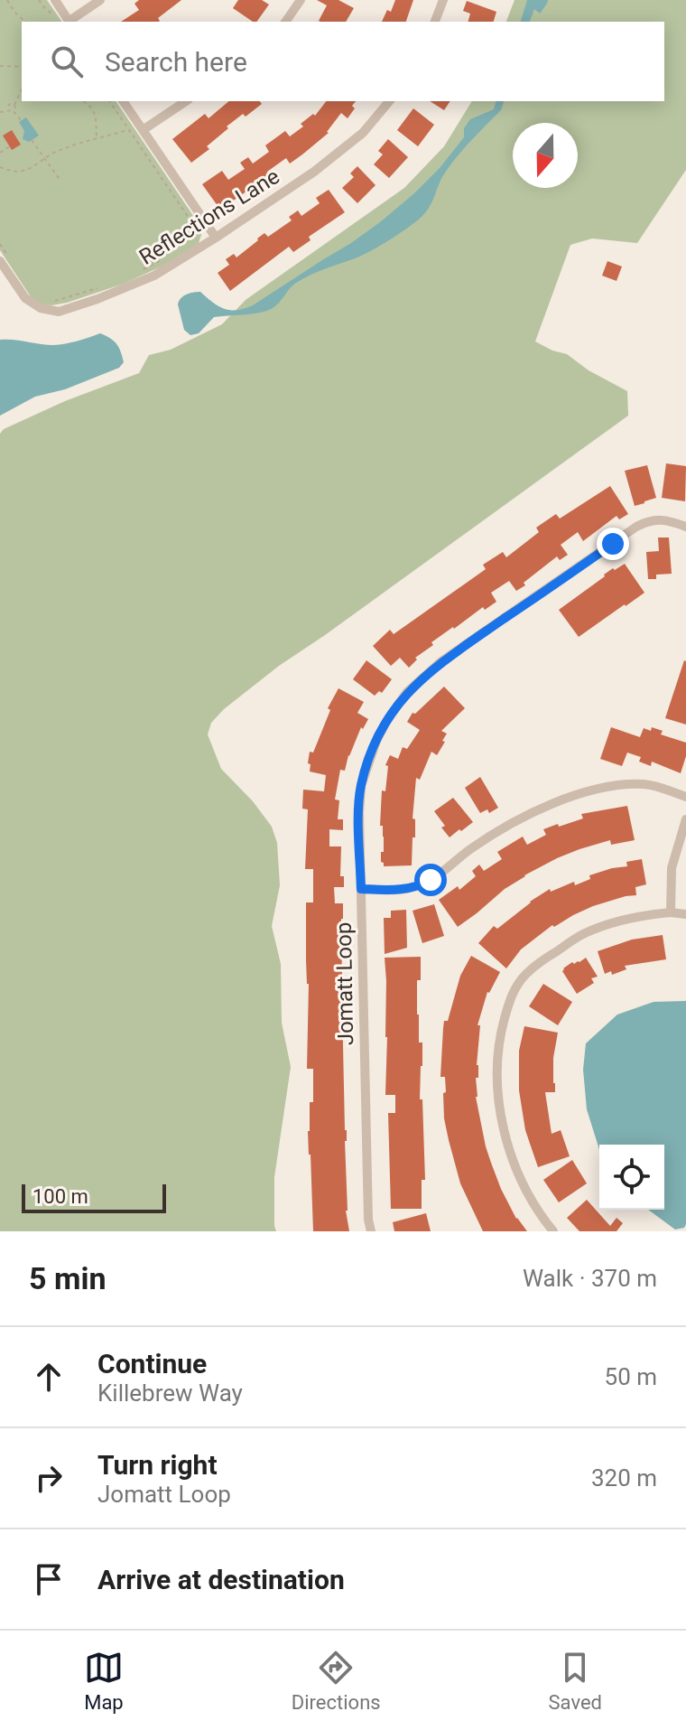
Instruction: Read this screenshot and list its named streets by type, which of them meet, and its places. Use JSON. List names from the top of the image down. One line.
{"streets":{"street":["Reflections Lane","Jomatt Loop"]},"scale_bar":"100 m","north":"bottom","page":{"search":"Search here","scale":"100 m","heading":["5 min","Walk · 370 m"],"list":[["Continue","Killebrew Way","50 m"],["Turn right","Jomatt Loop","320 m"],"Arrive at destination"],"nav":["Map","Directions","Saved"]}}
